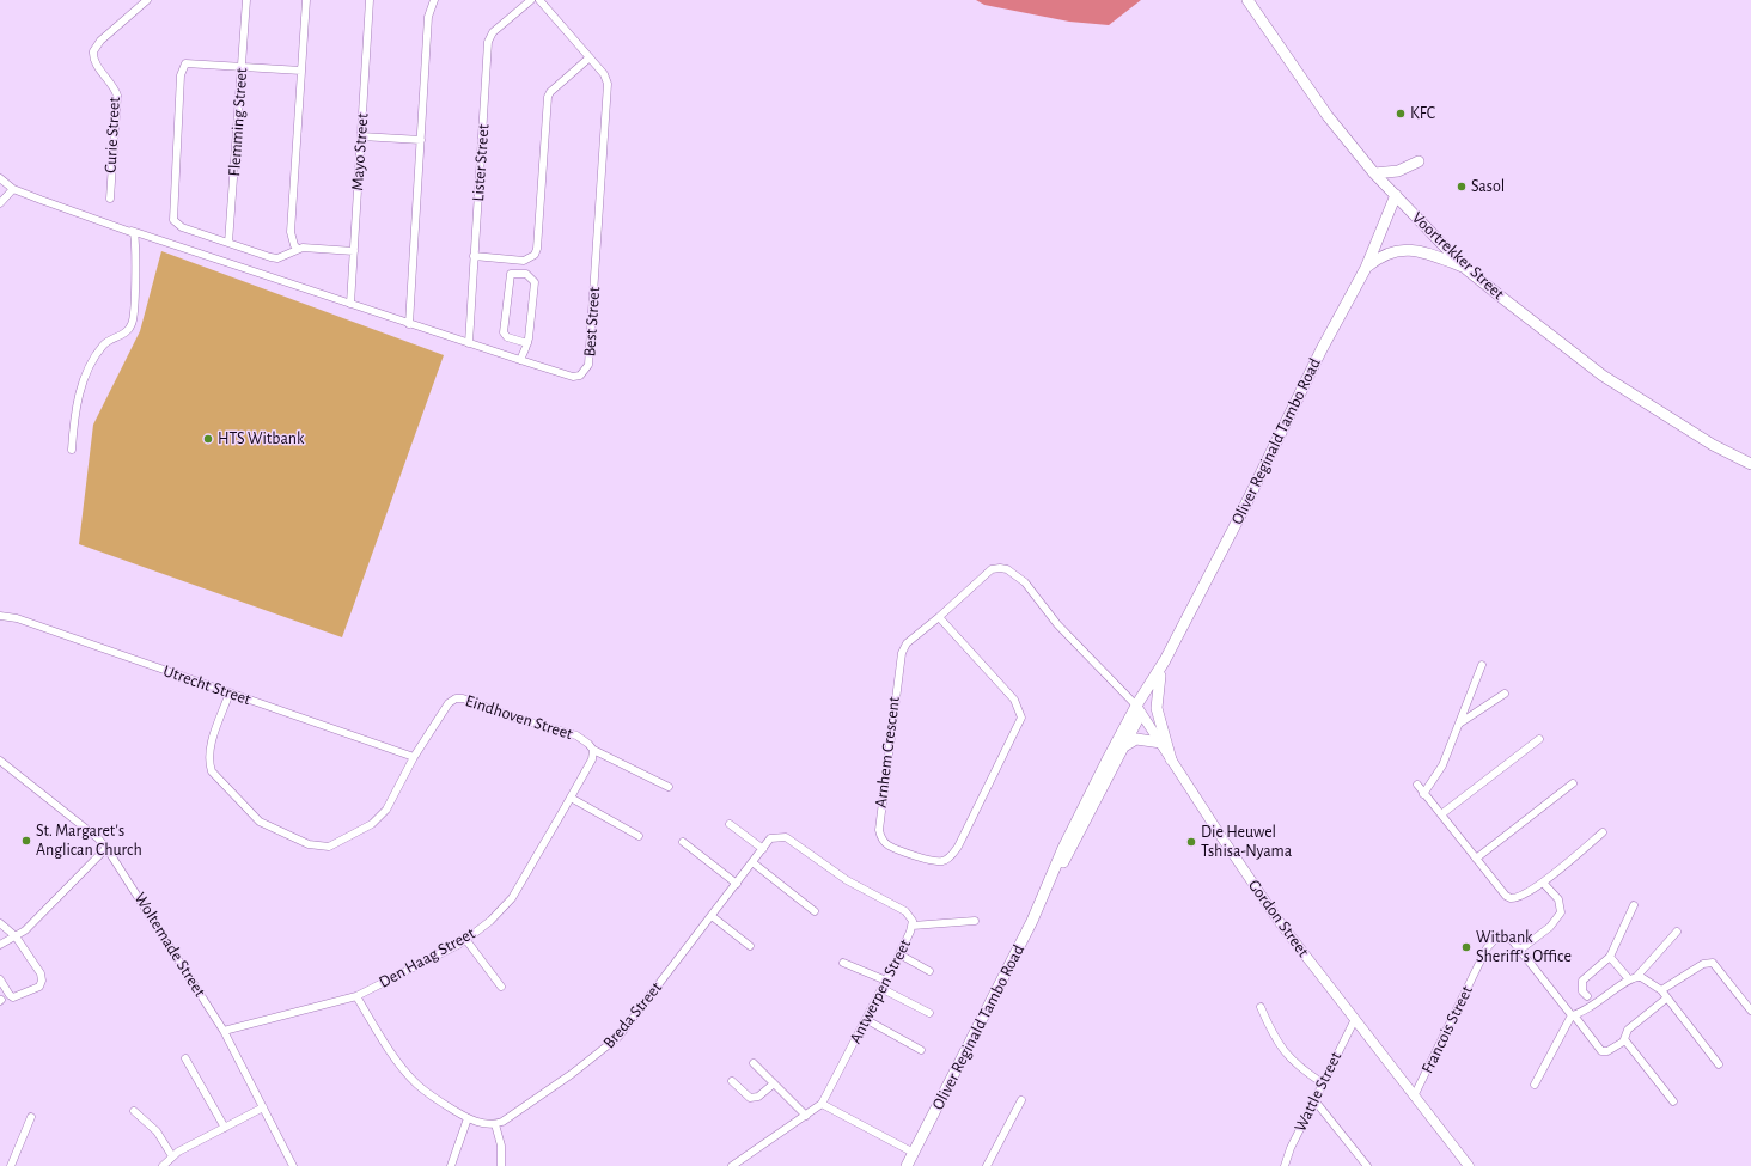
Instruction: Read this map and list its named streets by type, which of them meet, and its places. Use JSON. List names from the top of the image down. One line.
{"streets":{"main road":["Voortrekker Street","Oliver Reginald Tambo Road"],"street":["Flemming Street","Curie Street","Mayo Street","Lister Street","Best Street","Utrecht Street","Eindhoven Street","Arnhem Crescent","Gordon Street","Woltemade Street","Den Haag Street","Antwerpen Street","Breda Street","Francois Street","Wattle Street"]},"crossings":[["Mayo Street","Best Street"],["Lister Street","Best Street"],["Voortrekker Street","Oliver Reginald Tambo Road"],["Oliver Reginald Tambo Road","Gordon Street"],["Utrecht Street","Eindhoven Street"],["Eindhoven Street","Den Haag Street"],["Arnhem Crescent","Gordon Street"],["Gordon Street","Francois Street"],["Gordon Street","Wattle Street"],["Woltemade Street","Den Haag Street"],["Antwerpen Street","Breda Street"]],"places":["KFC","Sasol","HTS Witbank","St. Margaret's Anglican Church","Die Heuwel Tshisa-Nyama","Witbank Sheriff’s Office"]}
